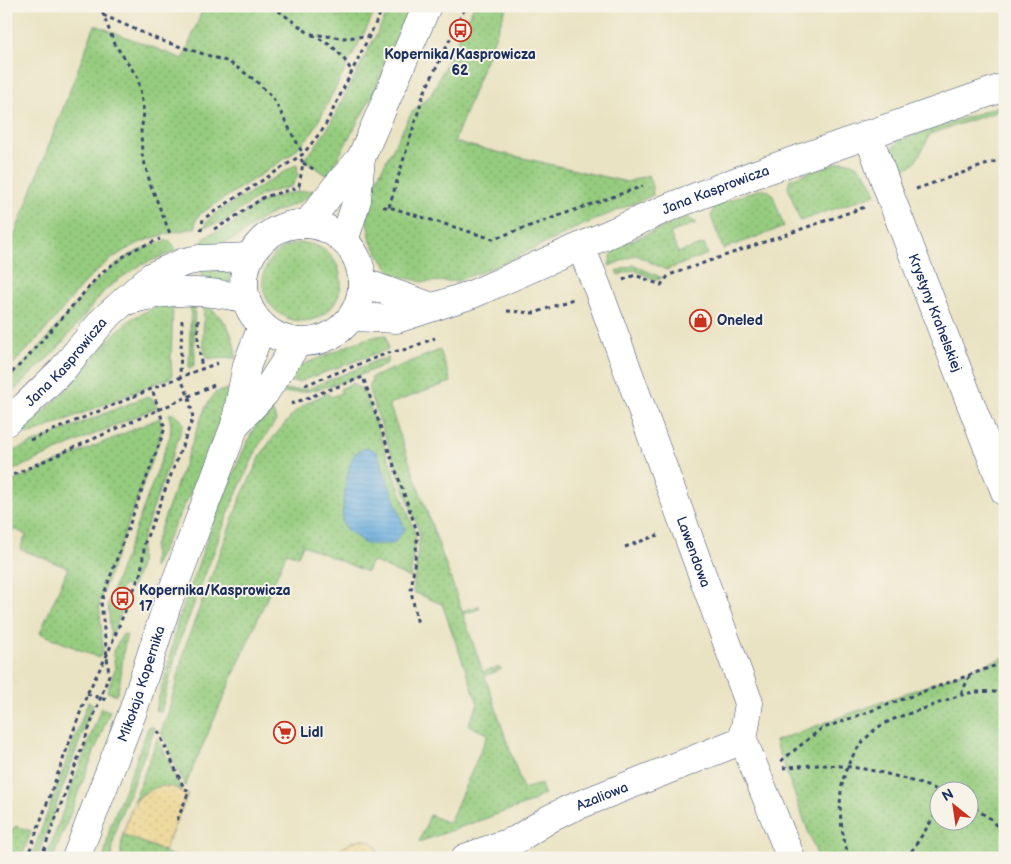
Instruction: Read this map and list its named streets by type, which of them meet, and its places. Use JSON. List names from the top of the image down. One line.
{"streets":{"street":["Jana Kasprowicza","Krystyny Krahelskiej","Lawendowa","Mikołaja Kopernika","Azaliowa"]},"crossings":[["Jana Kasprowicza","Krystyny Krahelskiej"],["Jana Kasprowicza","Lawendowa"],["Jana Kasprowicza","Mikołaja Kopernika"],["Lawendowa","Azaliowa"]],"places":{"bus stop":["Kopernika/Kasprowicza 62","Kopernika/Kasprowicza 17"],"shop":["Oneled"],"supermarket":["Lidl"]},"north":"top left"}
